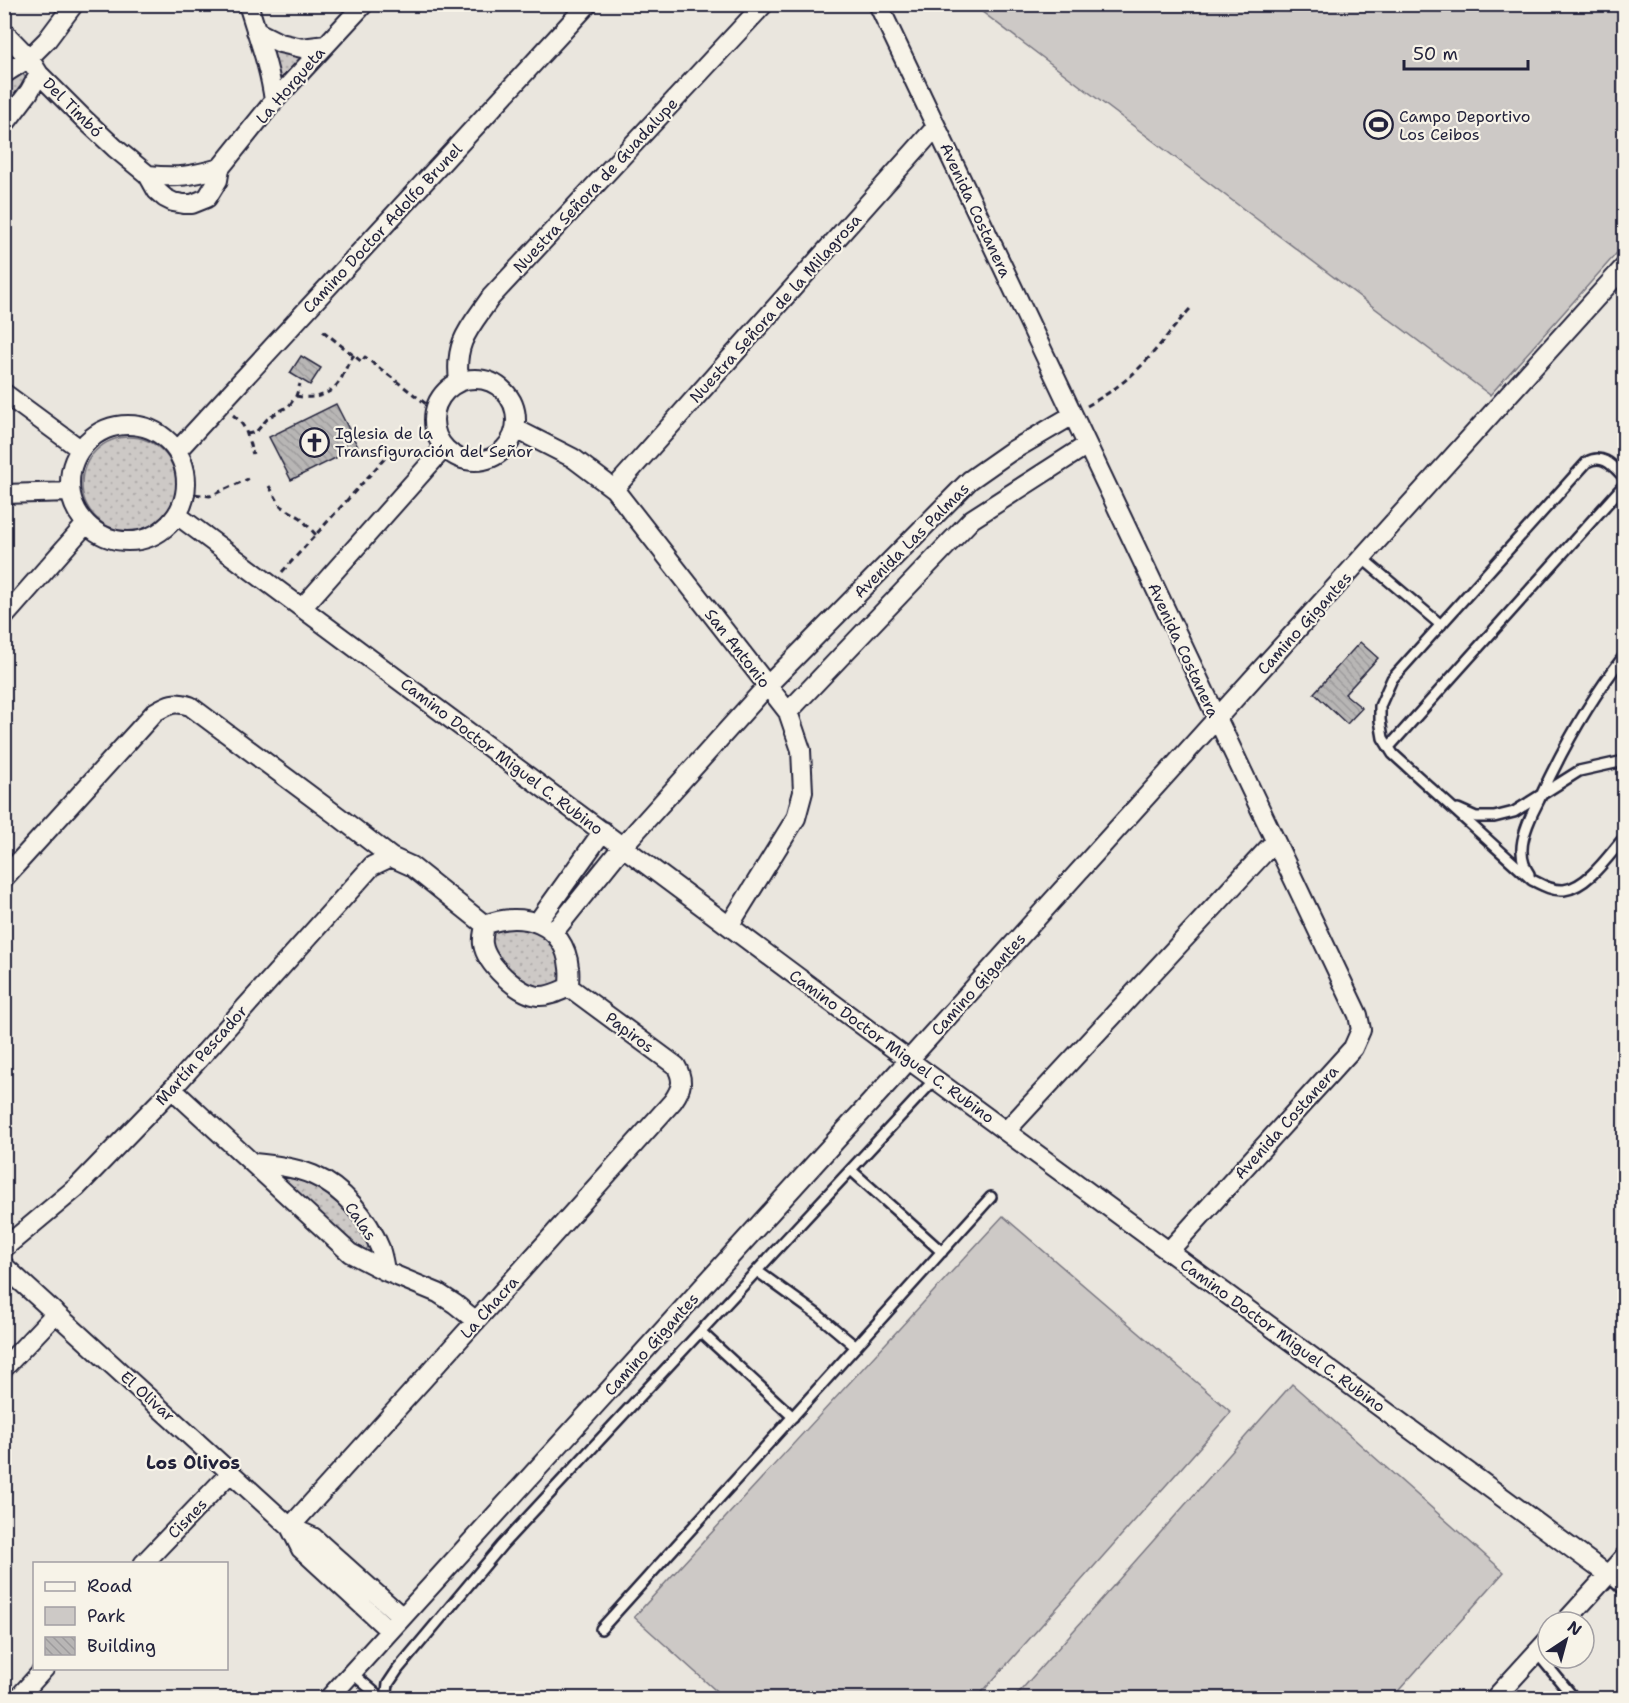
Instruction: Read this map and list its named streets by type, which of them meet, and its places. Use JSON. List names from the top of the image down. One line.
{"streets":{"street":["La Horqueta","Del Timbó","Nuestra Señora de Guadalupe","Avenida Costanera","Camino Doctor Adolfo Brunel","Nuestra Señora de la Milagrosa","Avenida Las Palmas","Camino Gigantes","San Antonio","Camino Doctor Miguel C. Rubino","Papiros","Martín Pescador","Calas","La Chacra","El Olivar","Cisnes"]},"crossings":[["La Horqueta","Del Timbó"],["Nuestra Señora de Guadalupe","San Antonio"],["Avenida Costanera","Nuestra Señora de la Milagrosa"],["Avenida Costanera","Avenida Las Palmas"],["Avenida Costanera","Camino Gigantes"],["Avenida Costanera","Camino Doctor Miguel C. Rubino"],["Camino Doctor Adolfo Brunel","Camino Doctor Miguel C. Rubino"],["Nuestra Señora de la Milagrosa","San Antonio"],["Avenida Las Palmas","San Antonio"],["Avenida Las Palmas","Camino Doctor Miguel C. Rubino"],["Camino Gigantes","Camino Doctor Miguel C. Rubino"],["Camino Gigantes","El Olivar"],["San Antonio","Camino Doctor Miguel C. Rubino"],["Papiros","La Chacra"],["Martín Pescador","Calas"],["Calas","La Chacra"],["La Chacra","El Olivar"],["El Olivar","Cisnes"]],"districts":["Los Olivos"],"places":{"sports":["Campo Deportivo Los Ceibos"],"church":["Iglesia de la Transfiguración del Señor"]},"legend":["Road","Park","Building"],"scale_bar":"50 m","north":"top right"}
